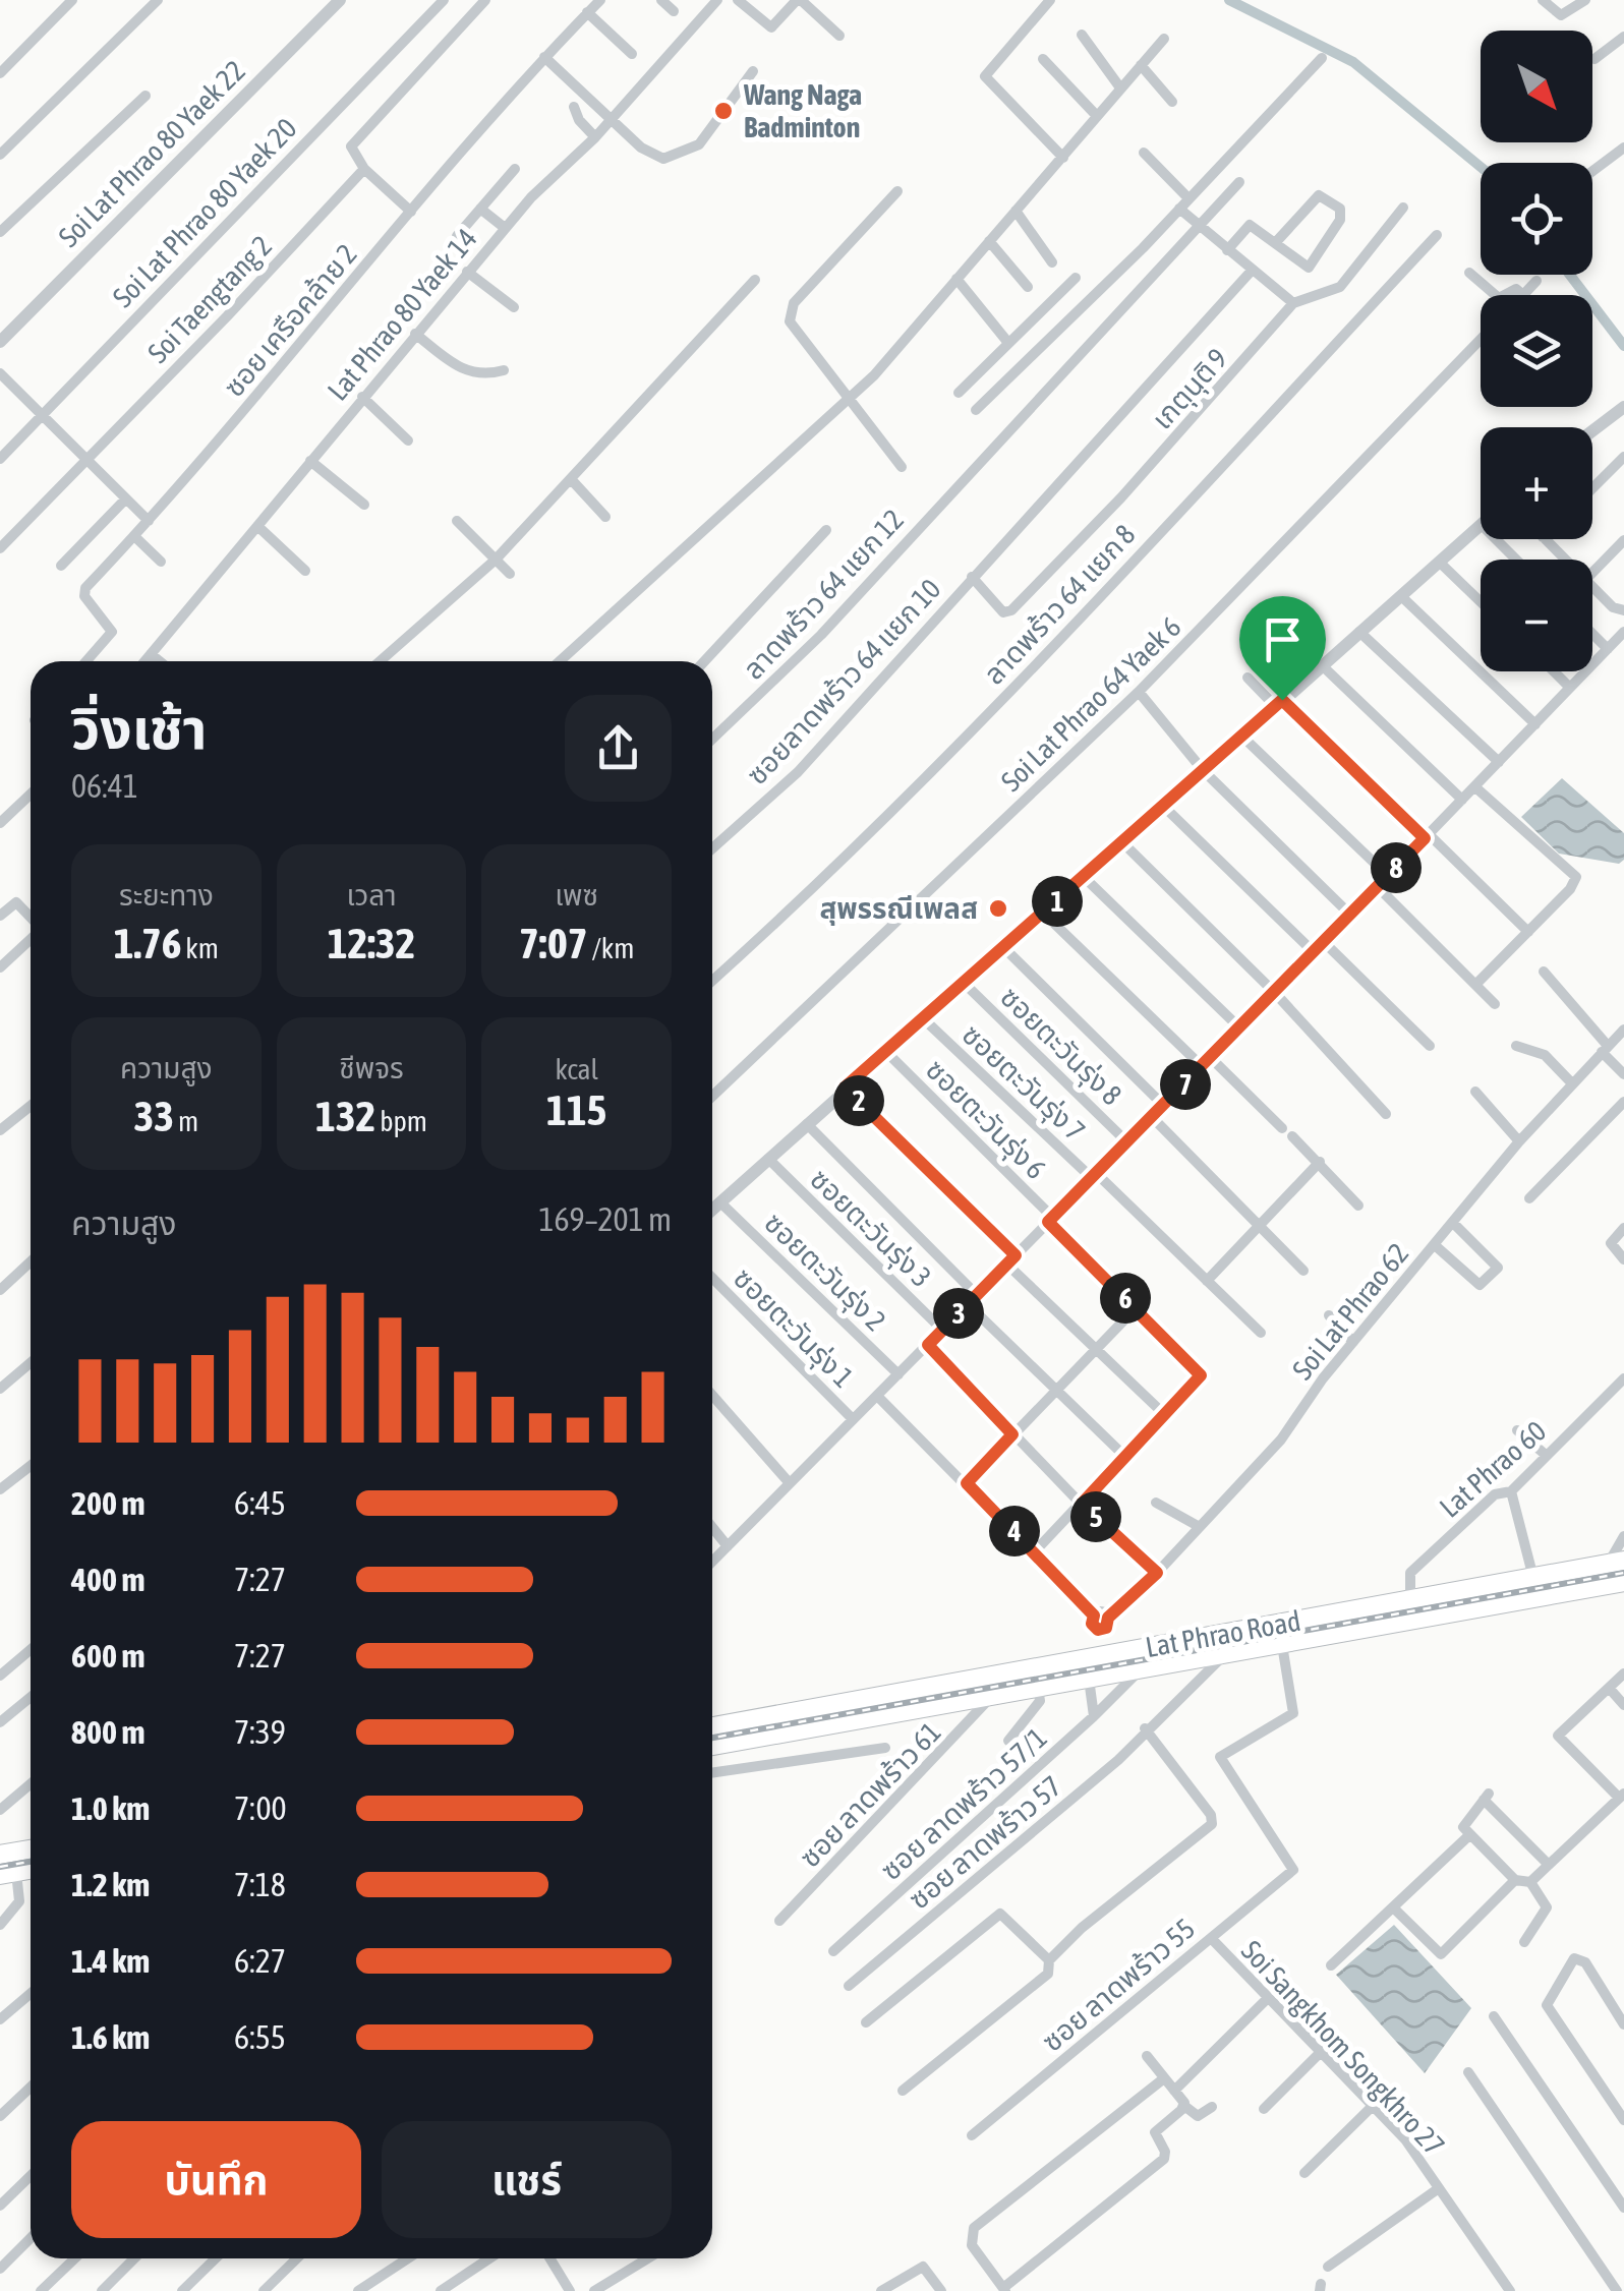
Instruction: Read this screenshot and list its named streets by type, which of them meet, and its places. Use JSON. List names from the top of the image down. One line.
{"streets":{"main road":["Lat Phrao Road"],"street":["Soi Lat Phrao 80 Yaek 22","Soi Lat Phrao 80 Yaek 20","Soi Taengtang 2","Lat Phrao 80 Yaek 14","ซอย เครือคล้าย 2","เกตุนุติ 9","ลาดพร้าว 64 แยก 12","ลาดพร้าว 64 แยก 8","ซอยลาดพร้าว 64 แยก 10","Soi Lat Phrao 64 Yaek 6","ซอยตะวันรุ่ง 8","ซอยตะวันรุ่ง 7","ซอยตะวันรุ่ง 6","ซอยตะวันรุ่ง 3","ซอยตะวันรุ่ง 2","Soi Lat Phrao 62","ซอยตะวันรุ่ง 1","Lat Phrao 60","ซอย ลาดพร้าว 61","ซอย ลาดพร้าว 57/1","ซอย ลาดพร้าว 57","ซอย ลาดพร้าว 55","Soi Sangkhom Songkhro 27"]},"crossings":[["เกตุนุติ 9","ซอยลาดพร้าว 64 แยก 10"],["Lat Phrao 60","Lat Phrao Road"],["Lat Phrao Road","ซอย ลาดพร้าว 61"],["Lat Phrao Road","ซอย ลาดพร้าว 57/1"],["Lat Phrao Road","ซอย ลาดพร้าว 57"],["Lat Phrao Road","ซอย ลาดพร้าว 55"],["ซอย ลาดพร้าว 55","Soi Sangkhom Songkhro 27"]],"places":["Wang Naga Badminton","สุพรรณีเพลส"],"north":"bottom right","page":{"map_buttons":["+","−"],"heading":["วิ่งเช้า","06:41"],"stats":[["ระยะทาง","1.76 km"],["เวลา","12:32"],["เพซ","7:07 /km"],["ความสูง","33 m"],["ชีพจร","132 bpm"],["kcal","115"]],"pins":["8","1","7","2","6","3","5","4"],"chart":["ความสูง","169–201 m"],"list":[{"name":"200 m","note":"6:45"},{"name":"400 m","note":"7:27"},{"name":"600 m","note":"7:27"},{"name":"800 m","note":"7:39"},{"name":"1.0 km","note":"7:00"},{"name":"1.2 km","note":"7:18"},{"name":"1.4 km","note":"6:27"},{"name":"1.6 km","note":"6:55"}],"buttons":["บันทึก","แชร์"]}}
